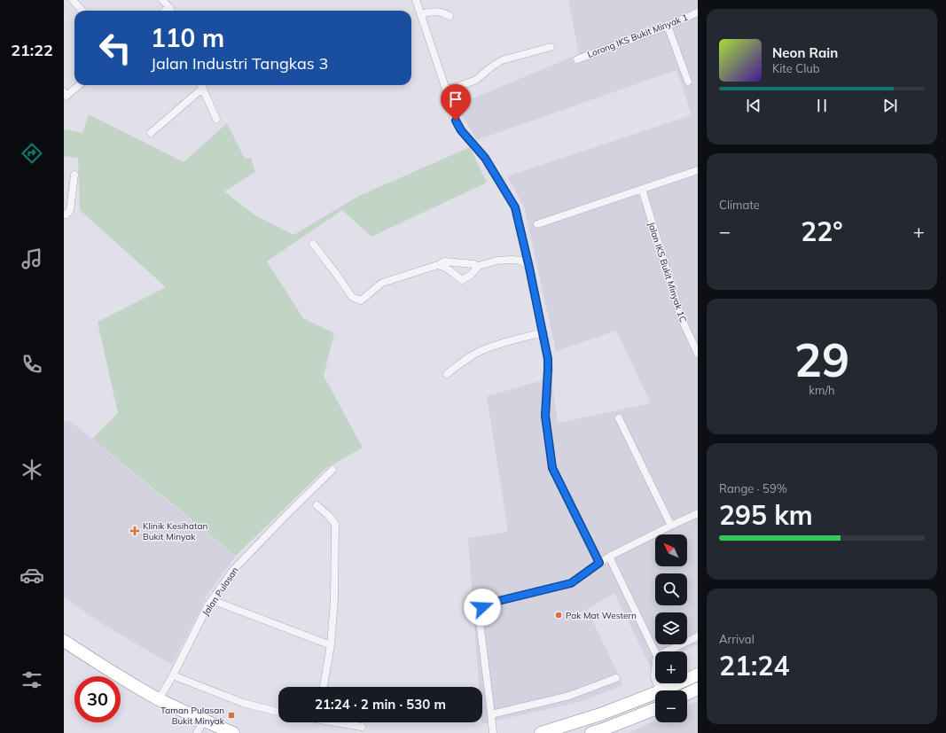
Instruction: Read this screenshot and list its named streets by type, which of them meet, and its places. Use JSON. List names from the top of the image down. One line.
{"streets":{"street":["Lorong IKS Bukit Minyak 1","Jalan IKS Bukit Minyak 1C","Jalan Pulasan"]},"places":{"health":["Klinik Kesihatan Bukit Minyak"],"other":["Pak Mat Western"],"transit":["Taman Pulasan Bukit Minyak"]},"north":"top left","page":{"tabs":"21:22","turn":["110 m","Jalan Industri Tangkas 3"],"song":["Neon Rain","Kite Club"],"tile":["Climate",["29","km/h"],["Range · 59%","295 km"],["Arrival","21:24"]],"heat":["−","22°","+"],"map_buttons":["+","−"],"limit":"30","trip":"21:24 · 2 min · 530 m"}}
